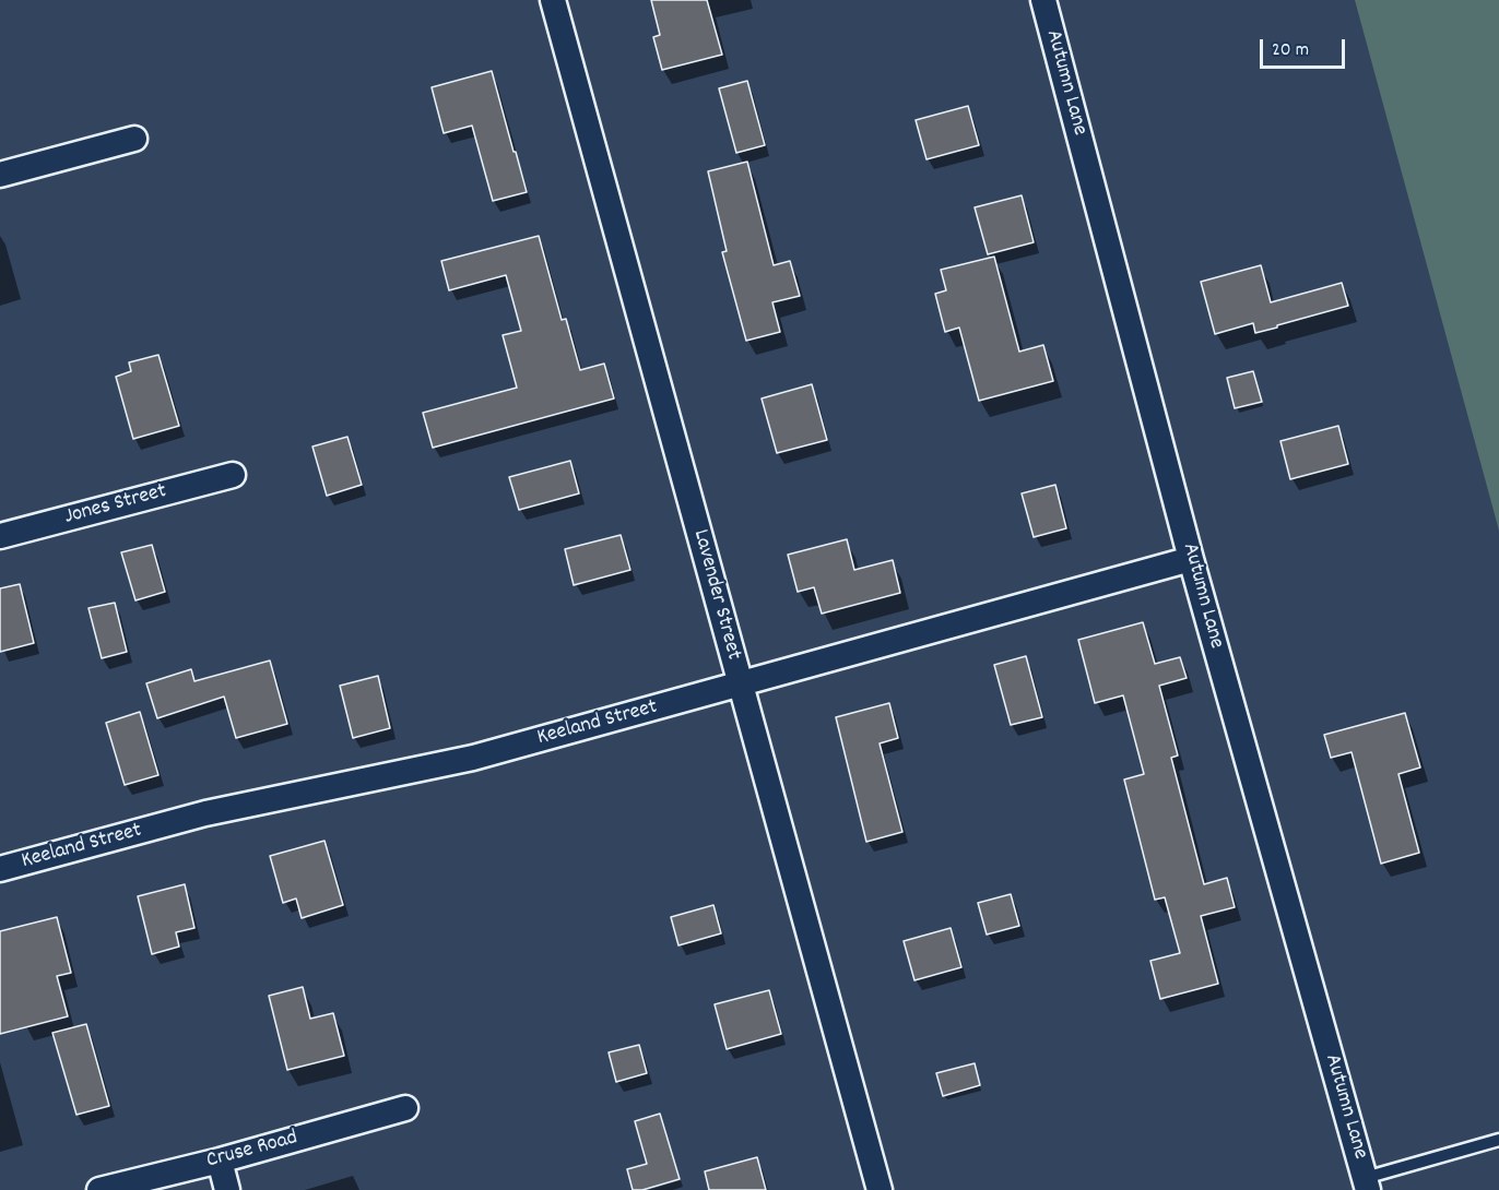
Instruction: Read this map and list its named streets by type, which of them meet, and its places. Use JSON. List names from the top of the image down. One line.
{"streets":{"street":["Autumn Lane","Jones Street","Lavender Street","Keeland Street","Cruse Road"]},"crossings":[["Autumn Lane","Keeland Street"],["Lavender Street","Keeland Street"]],"scale_bar":"20 m"}
